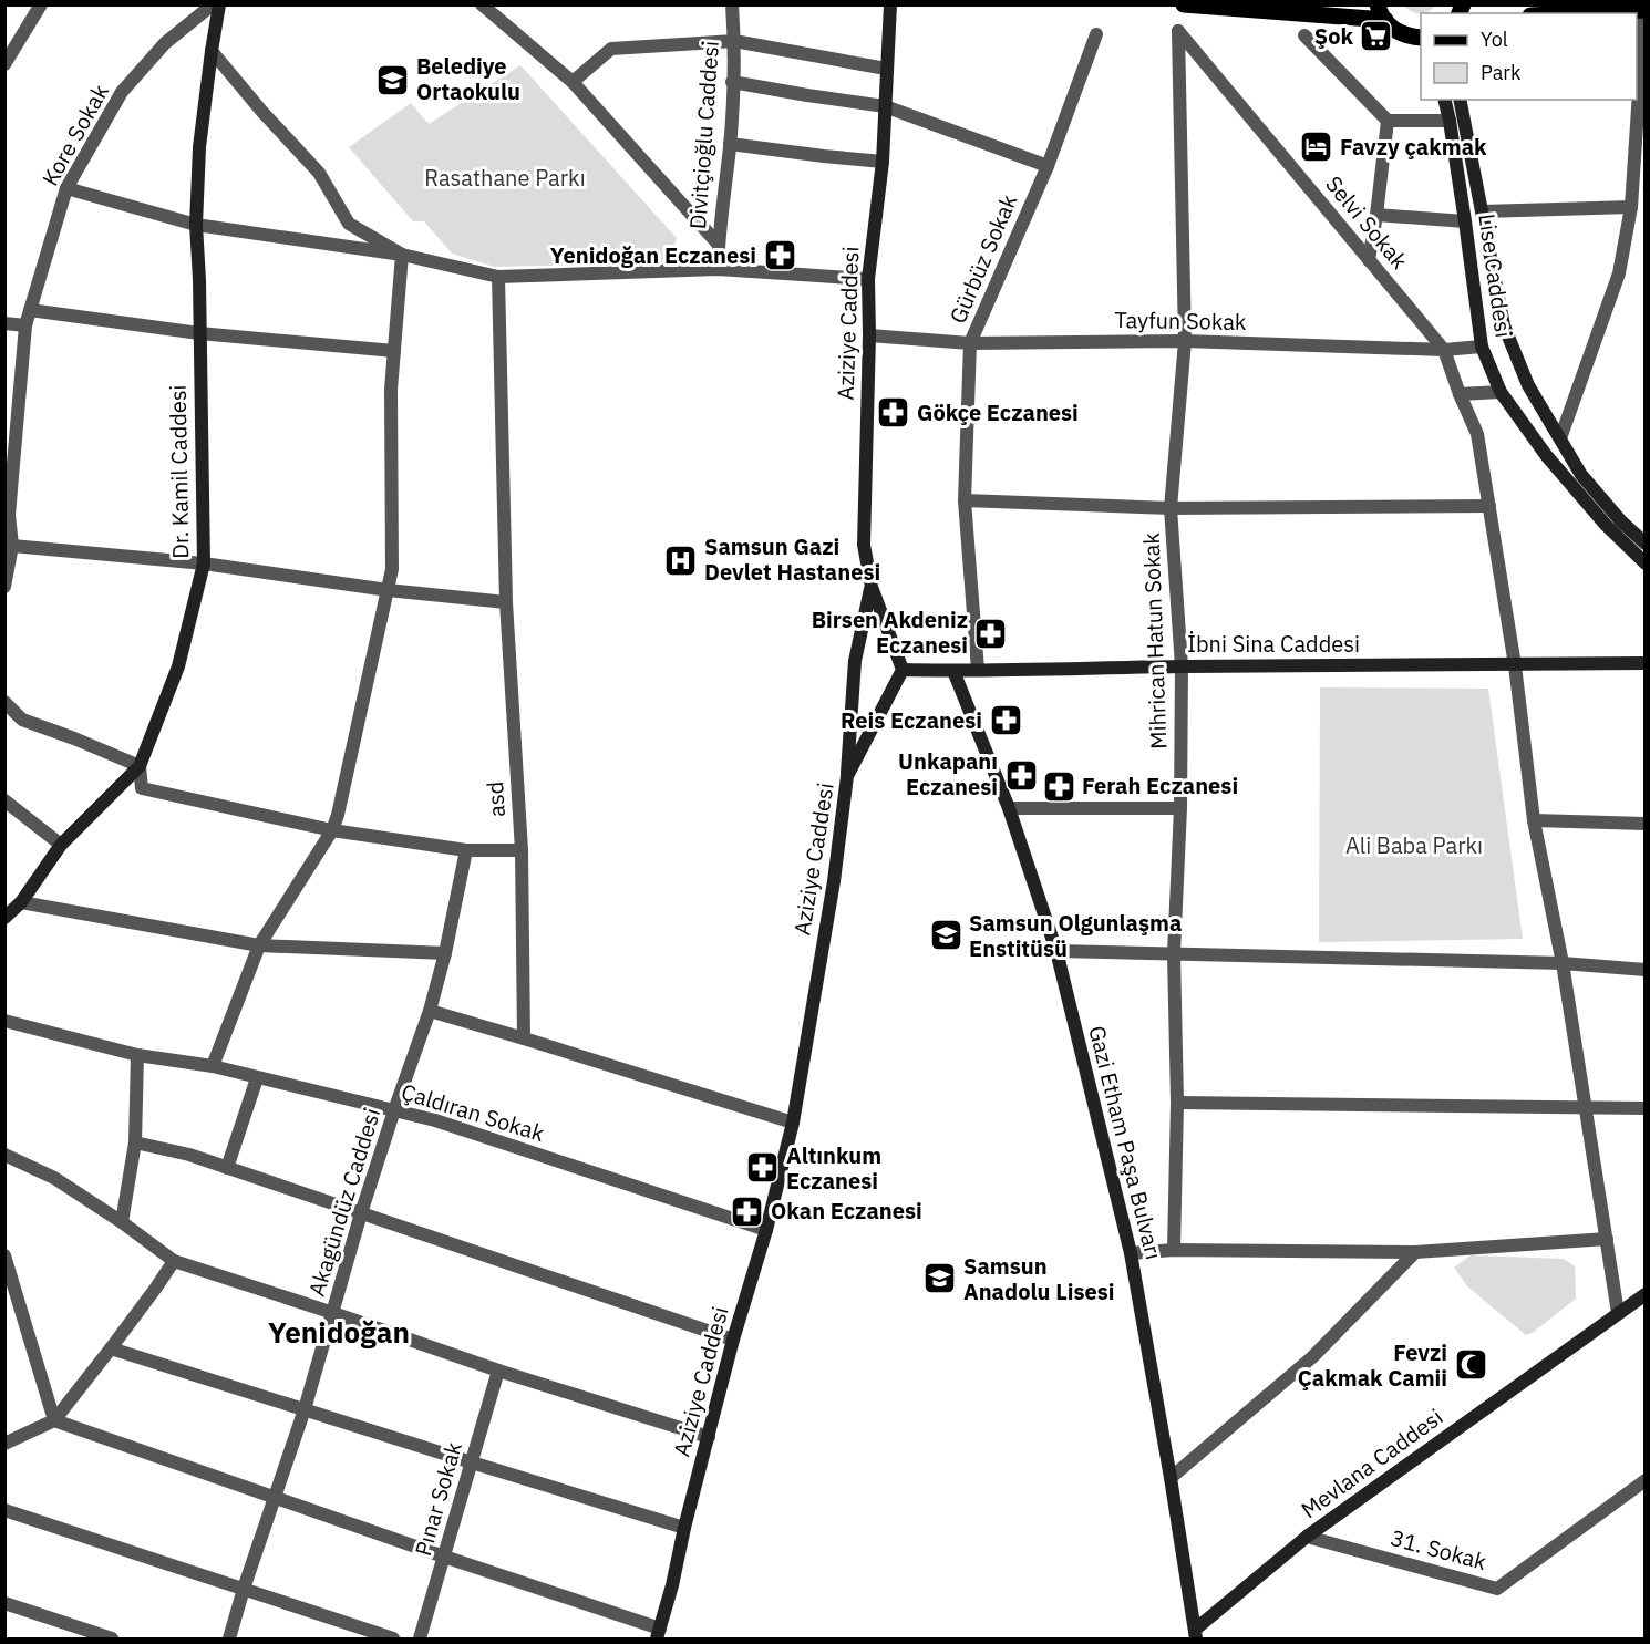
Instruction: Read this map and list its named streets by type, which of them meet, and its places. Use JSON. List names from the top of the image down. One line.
{"streets":{"main road":["Lise Caddesi","Aziziye Caddesi","Dr. Kamil Caddesi","İbni Sina Caddesi","Gazi Etham Paşa Bulvarı","Mevlana Caddesi"],"street":["Kore Sokak","Divitçioğlu Caddesi","Selvi Sokak","Gürbüz Sokak","Tayfun Sokak","Mihrican Hatun Sokak","asd","Çaldıran Sokak","Akagündüz Caddesi","Pınar Sokak","31. Sokak"]},"crossings":[["Selvi Sokak","Tayfun Sokak"],["Selvi Sokak","Mihrican Hatun Sokak"],["Gürbüz Sokak","Tayfun Sokak"],["Gürbüz Sokak","İbni Sina Caddesi"],["Lise Caddesi","Tayfun Sokak"],["Tayfun Sokak","Aziziye Caddesi"],["Tayfun Sokak","Mihrican Hatun Sokak"],["Aziziye Caddesi","İbni Sina Caddesi"],["Aziziye Caddesi","Çaldıran Sokak"],["Mihrican Hatun Sokak","İbni Sina Caddesi"],["İbni Sina Caddesi","Gazi Etham Paşa Bulvarı"],["Çaldıran Sokak","Akagündüz Caddesi"],["Gazi Etham Paşa Bulvarı","Mevlana Caddesi"],["Mevlana Caddesi","31. Sokak"]],"districts":["Yenidoğan"],"parks":["Rasathane Parkı","Ali Baba Parkı"],"places":{"supermarket":["Şok"],"school or university":["Belediye Ortaokulu","Samsun Olgunlaşma Enstitüsü","Samsun Anadolu Lisesi"],"hotel":["Favzy çakmak"],"pharmacy":["Yenidoğan Eczanesi","Gökçe Eczanesi","Birsen Akdeniz Eczanesi","Reis Eczanesi","Unkapanı Eczanesi","Ferah Eczanesi","Altınkum Eczanesi","Okan Eczanesi"],"hospital":["Samsun Gazi Devlet Hastanesi"],"mosque":["Fevzi Çakmak Camii"]},"legend":["Yol","Park"]}
